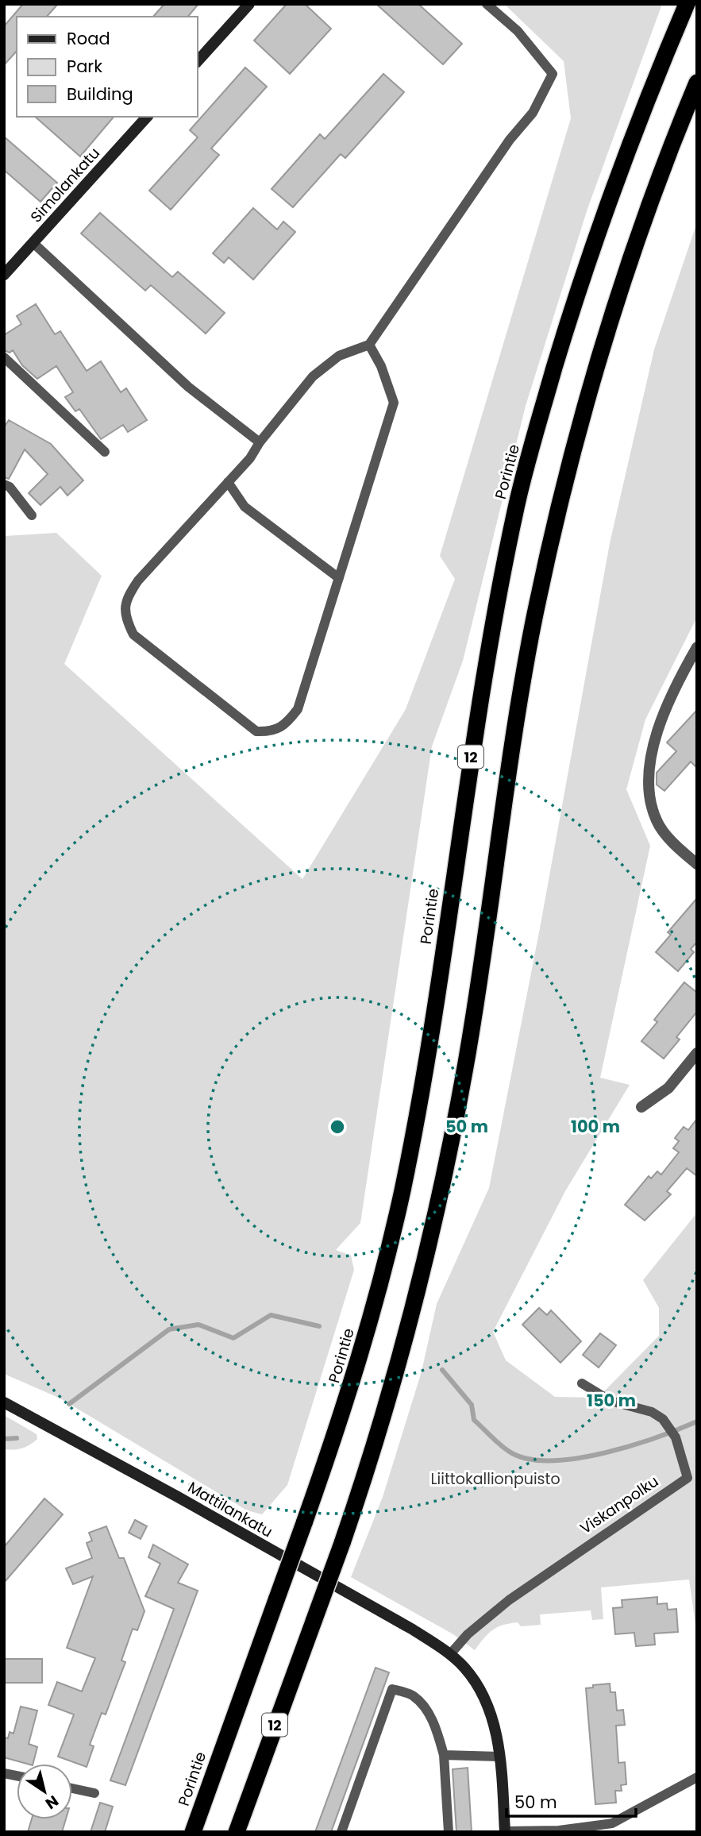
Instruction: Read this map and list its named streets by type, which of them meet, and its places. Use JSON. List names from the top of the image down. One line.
{"streets":{"highway":["Porintie","12"],"street":["Simolankatu","Mattilankatu"],"lane":["Viskanpolku"]},"crossings":[["Viskanpolku","Mattilankatu"]],"parks":["Liittokallionpuisto"],"legend":["Road","Park","Building"],"scale_bar":"50 m","north":"bottom right","rings":["50 m","100 m","150 m"]}
